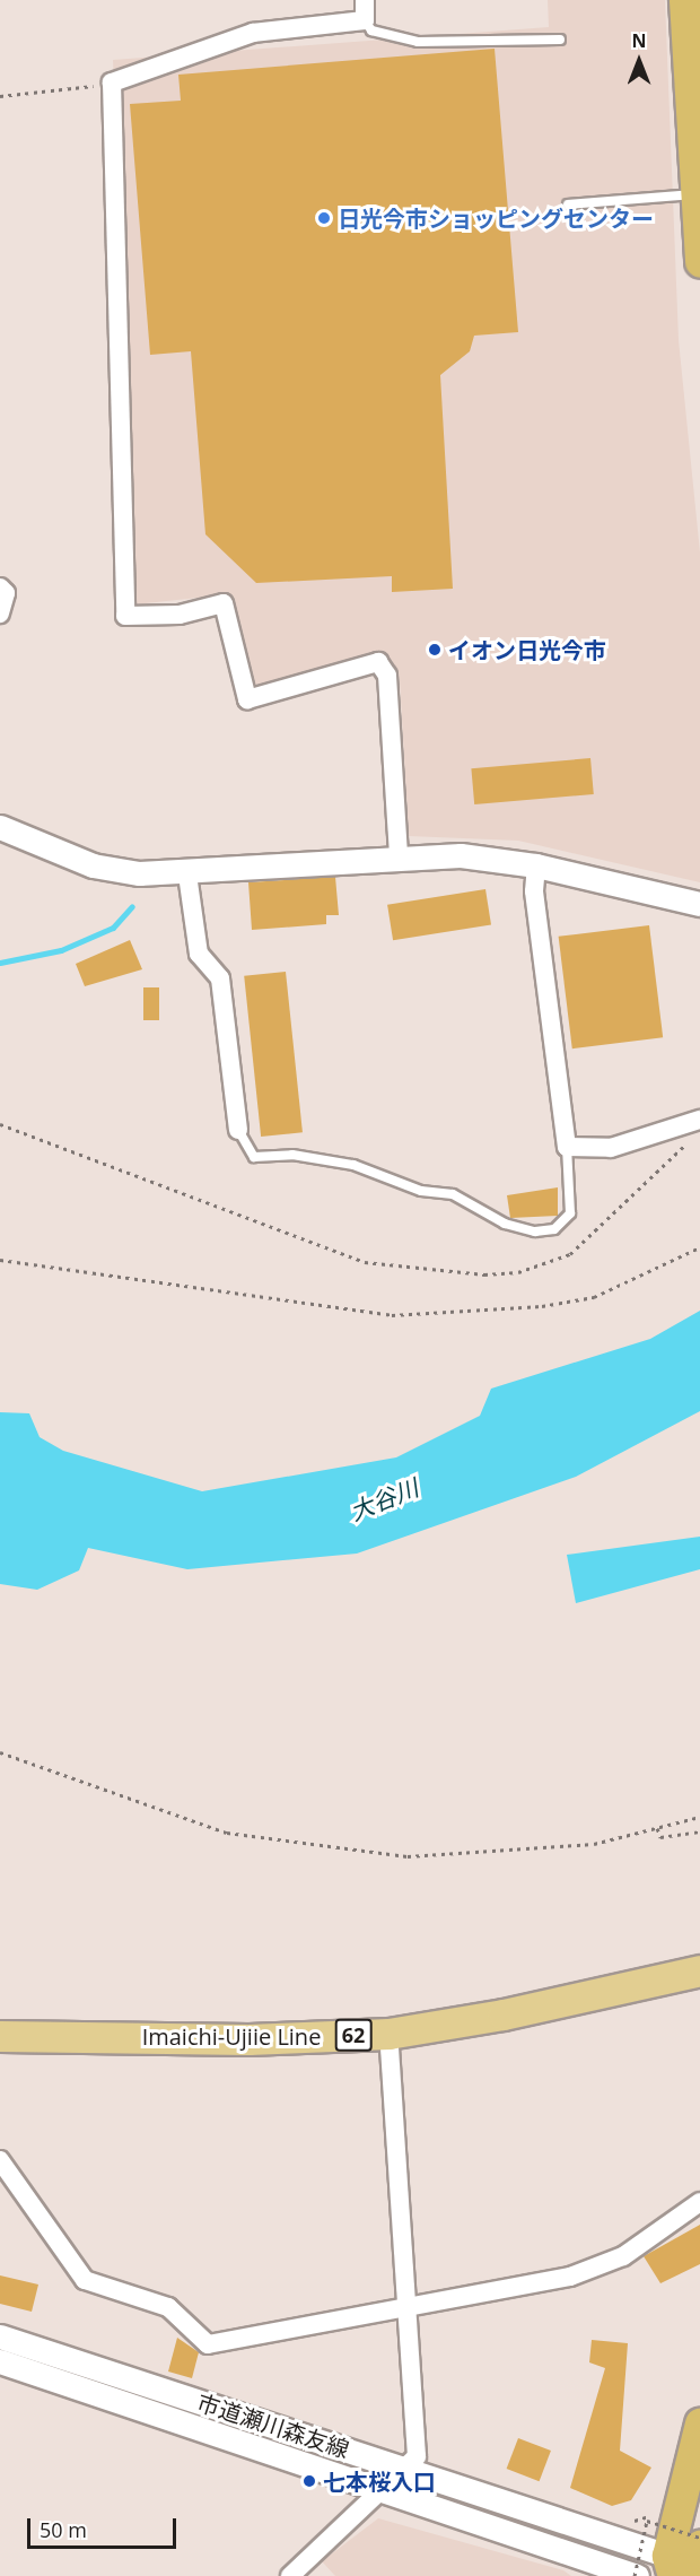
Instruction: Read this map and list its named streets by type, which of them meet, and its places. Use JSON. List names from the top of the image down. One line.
{"streets":{"main road":["62","Imaichi-Ujiie Line"],"street":["市道瀬川森友線"]},"water":["大谷川"],"places":["日光今市ショッピングセンター","イオン日光今市","七本桜入口"],"scale_bar":"50 m","north":"top"}
